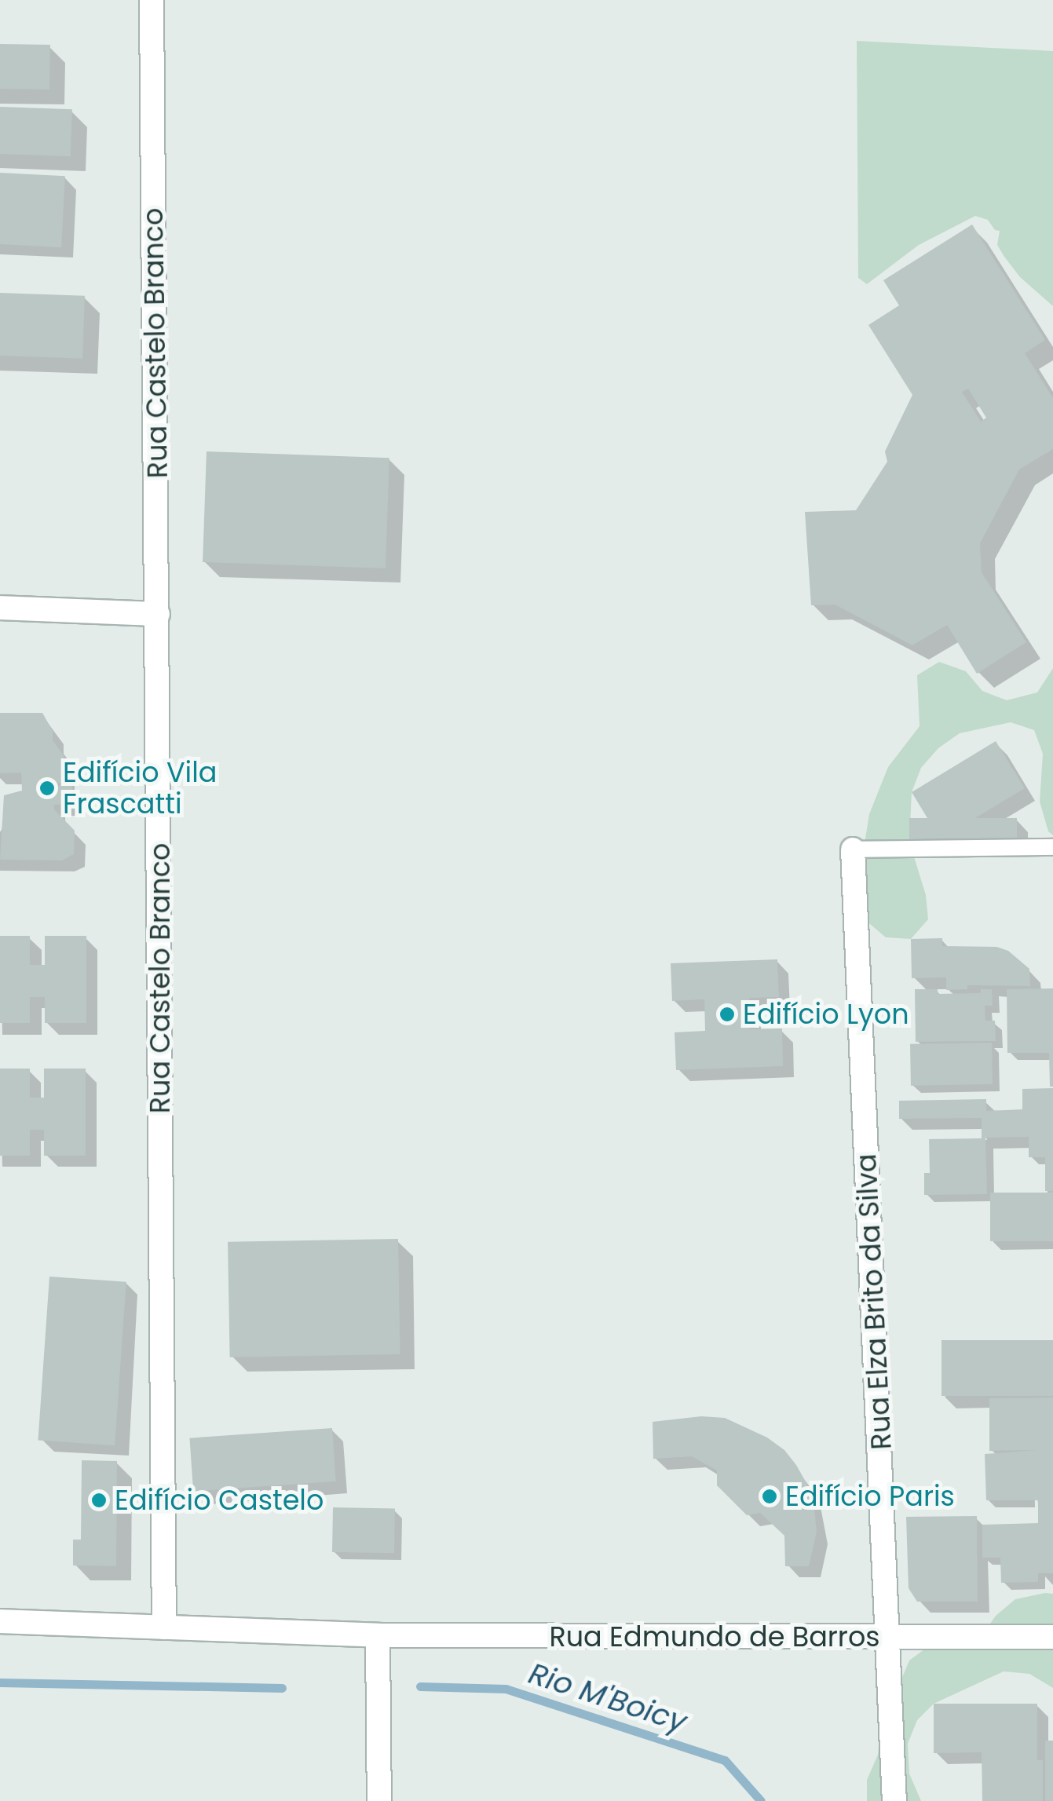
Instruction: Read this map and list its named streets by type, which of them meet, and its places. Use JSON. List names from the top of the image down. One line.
{"streets":{"street":["Rua Castelo Branco","Rua Elza Brito da Silva","Rua Edmundo de Barros"]},"crossings":[["Rua Castelo Branco","Rua Edmundo de Barros"],["Rua Elza Brito da Silva","Rua Edmundo de Barros"]],"water":["Rio M'Boicy"],"places":["Edifício Vila Frascatti","Edifício Lyon","Edifício Paris","Edifício Castelo"]}
